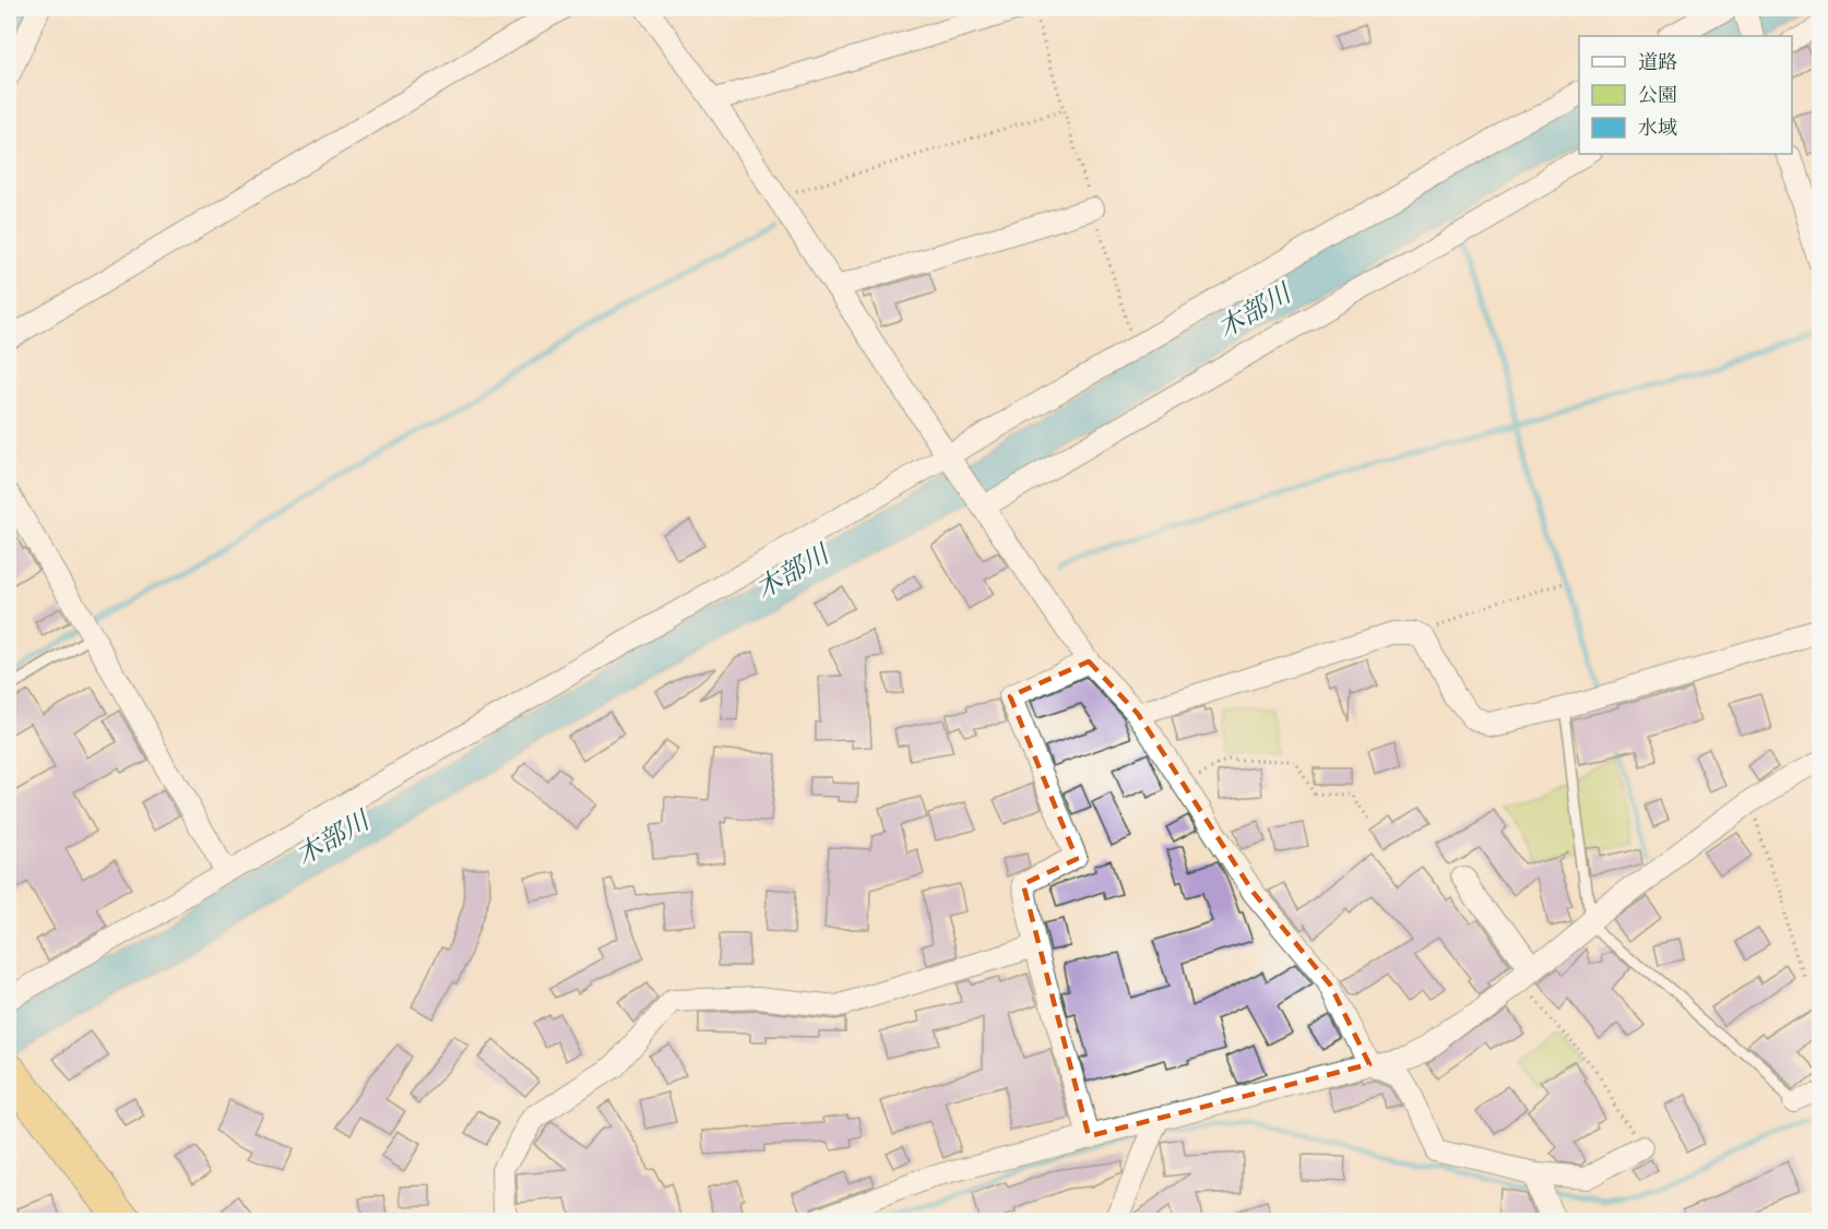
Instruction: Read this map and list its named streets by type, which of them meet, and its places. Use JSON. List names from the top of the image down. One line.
{"water":["木部川"],"legend":["道路","公園","水域"]}
